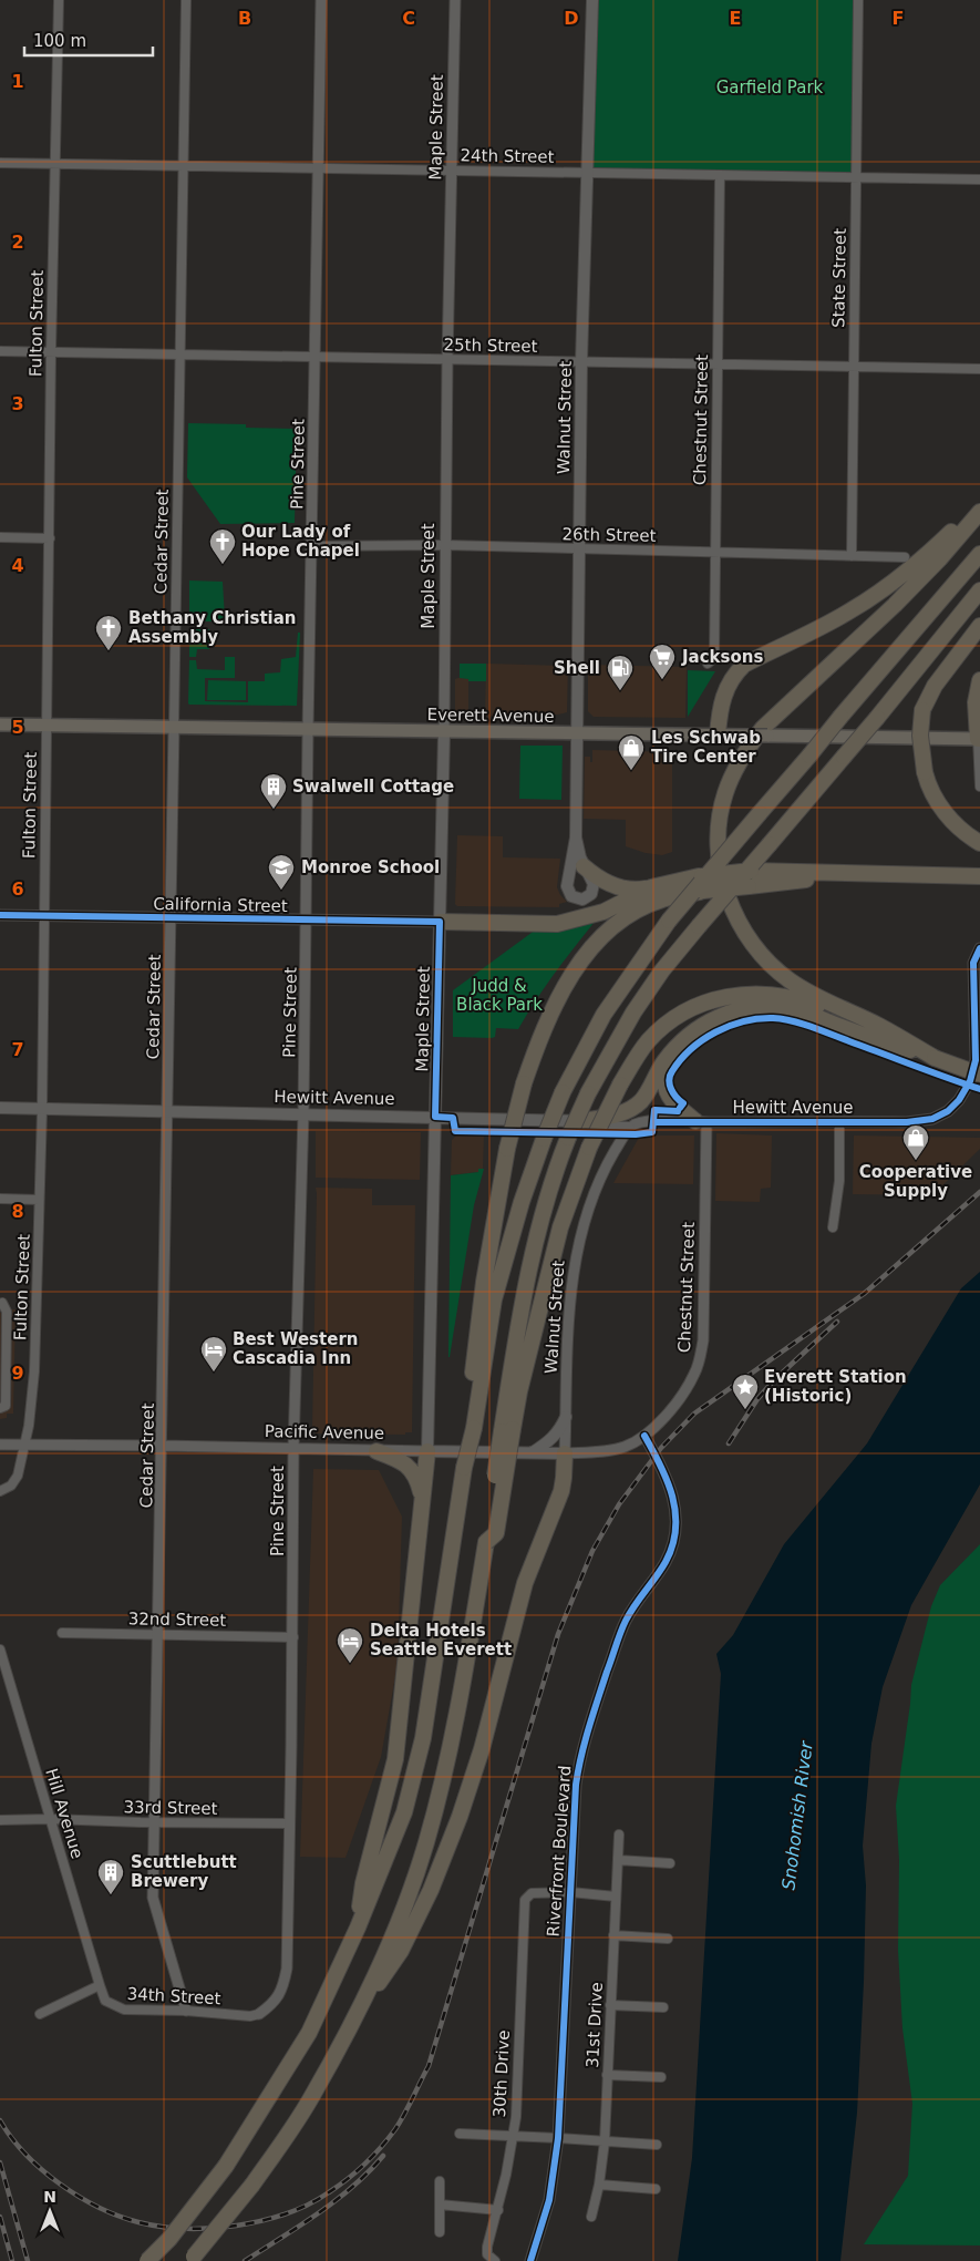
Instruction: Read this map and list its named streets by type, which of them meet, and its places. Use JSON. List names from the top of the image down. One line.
{"streets":{"main road":["Maple Street","Walnut Street","Everett Avenue","Hewitt Avenue","Pacific Avenue"],"street":["24th Street","State Street","Fulton Street","25th Street","Chestnut Street","Pine Street","26th Street","Cedar Street","California Street","32nd Street","33rd Street","Hill Avenue","Riverfront Boulevard","34th Street","31st Drive","30th Drive"]},"crossings":[["Maple Street","24th Street"],["Maple Street","25th Street"],["Maple Street","26th Street"],["Maple Street","Everett Avenue"],["Maple Street","California Street"],["Maple Street","Hewitt Avenue"],["Maple Street","Pacific Avenue"],["24th Street","State Street"],["24th Street","Fulton Street"],["24th Street","Walnut Street"],["24th Street","Chestnut Street"],["24th Street","Pine Street"],["24th Street","Cedar Street"],["State Street","25th Street"],["State Street","26th Street"],["Fulton Street","25th Street"],["Fulton Street","Everett Avenue"],["Fulton Street","California Street"],["Fulton Street","Hewitt Avenue"],["Fulton Street","Pacific Avenue"],["25th Street","Walnut Street"],["25th Street","Chestnut Street"],["25th Street","Pine Street"],["25th Street","Cedar Street"],["Walnut Street","26th Street"],["Walnut Street","Everett Avenue"],["Walnut Street","Hewitt Avenue"],["Walnut Street","Pacific Avenue"],["Chestnut Street","26th Street"],["Chestnut Street","Hewitt Avenue"],["Chestnut Street","Pacific Avenue"],["Chestnut Street","Riverfront Boulevard"],["Pine Street","26th Street"],["Pine Street","Everett Avenue"],["Pine Street","California Street"],["Pine Street","Hewitt Avenue"],["Pine Street","Pacific Avenue"],["Pine Street","32nd Street"],["Pine Street","33rd Street"],["Pine Street","34th Street"],["Cedar Street","Everett Avenue"],["Cedar Street","California Street"],["Cedar Street","Hewitt Avenue"],["Cedar Street","Pacific Avenue"],["Cedar Street","32nd Street"],["Cedar Street","33rd Street"],["Cedar Street","34th Street"],["Pacific Avenue","Riverfront Boulevard"],["33rd Street","Hill Avenue"],["Hill Avenue","34th Street"],["Riverfront Boulevard","30th Drive"]],"water":["Snohomish River"],"parks":["Garfield Park","Judd & Black Park"],"places":{"church":["Our Lady of Hope Chapel","Bethany Christian Assembly"],"supermarket":["Jacksons"],"fuel station":["Shell"],"shop":["Les Schwab Tire Center","Cooperative Supply"],"building":["Swalwell Cottage","Scuttlebutt Brewery"],"school or university":["Monroe School"],"hotel":["Best Western Cascadia Inn","Delta Hotels Seattle Everett"],"place":["Everett Station (Historic)"]},"scale_bar":"100 m","north":"top","grid":{"columns":["B","C","D","E","F"],"rows":["1","2","3","4","5","6","7","8","9"]}}
